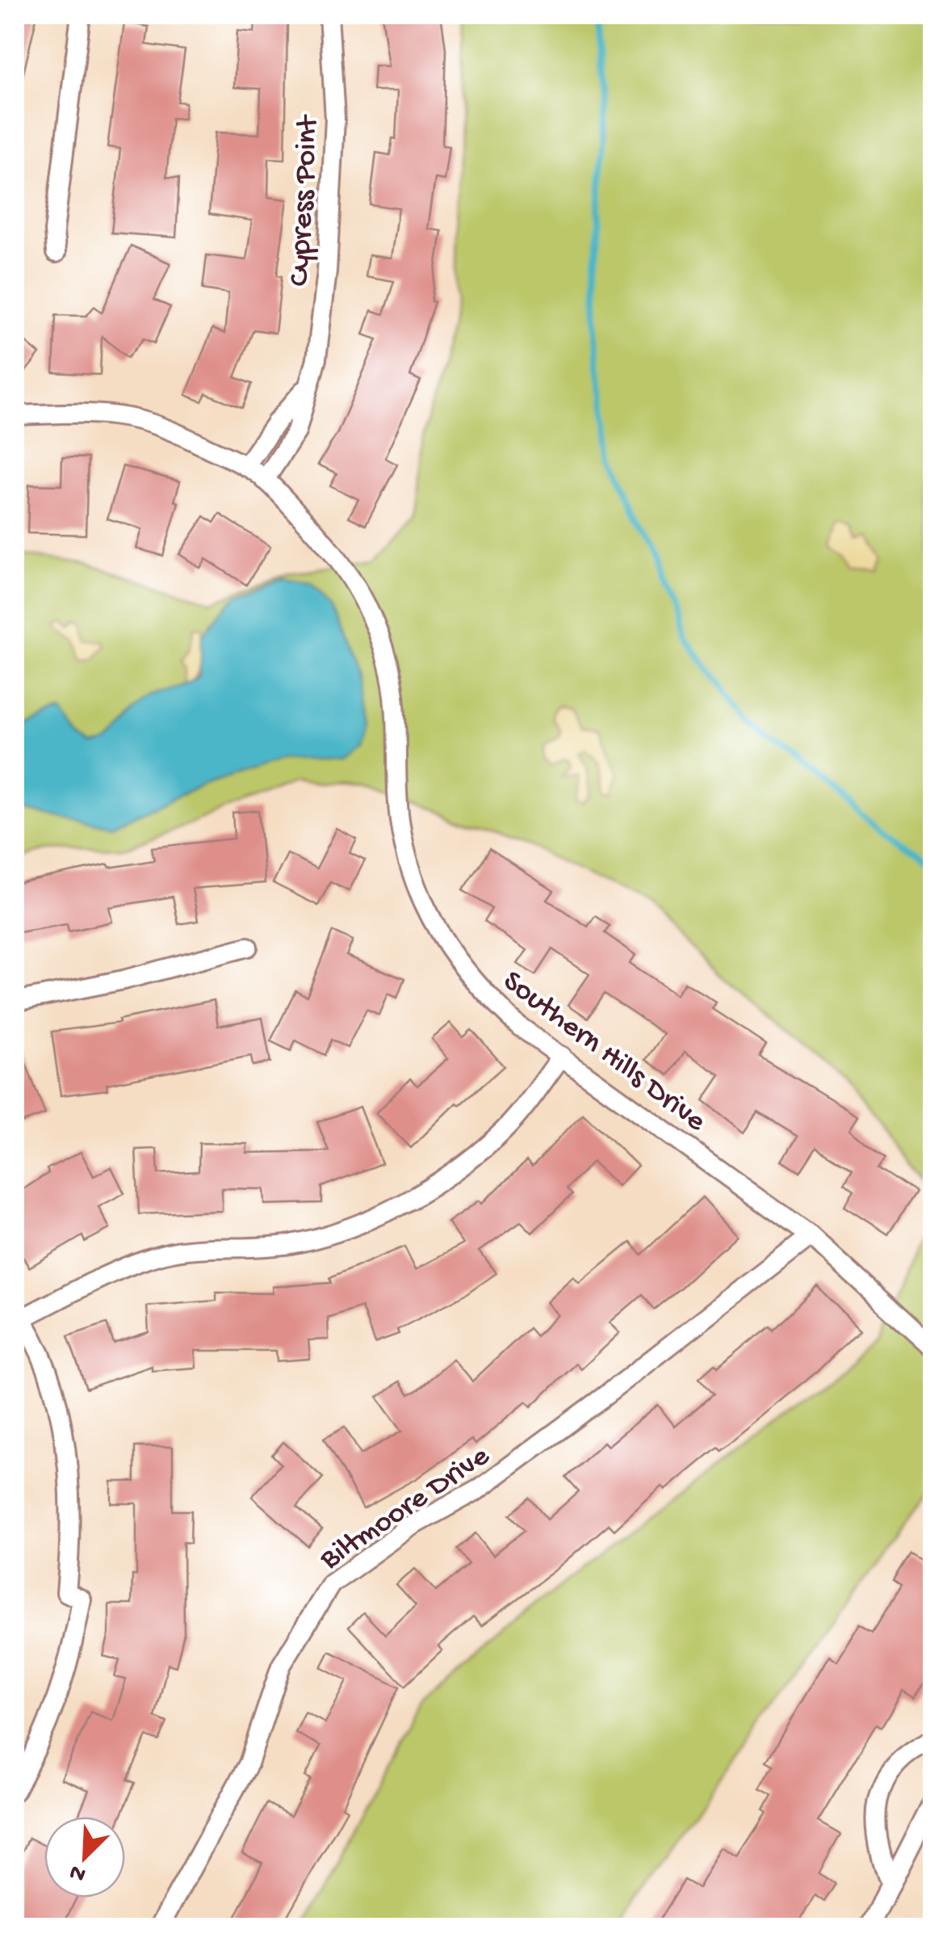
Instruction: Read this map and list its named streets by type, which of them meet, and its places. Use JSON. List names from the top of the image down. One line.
{"streets":{"street":["Cypress Point","Southern Hills Drive","Biltmoore Drive"]},"crossings":[["Cypress Point","Southern Hills Drive"],["Southern Hills Drive","Biltmoore Drive"]],"north":"bottom left"}
